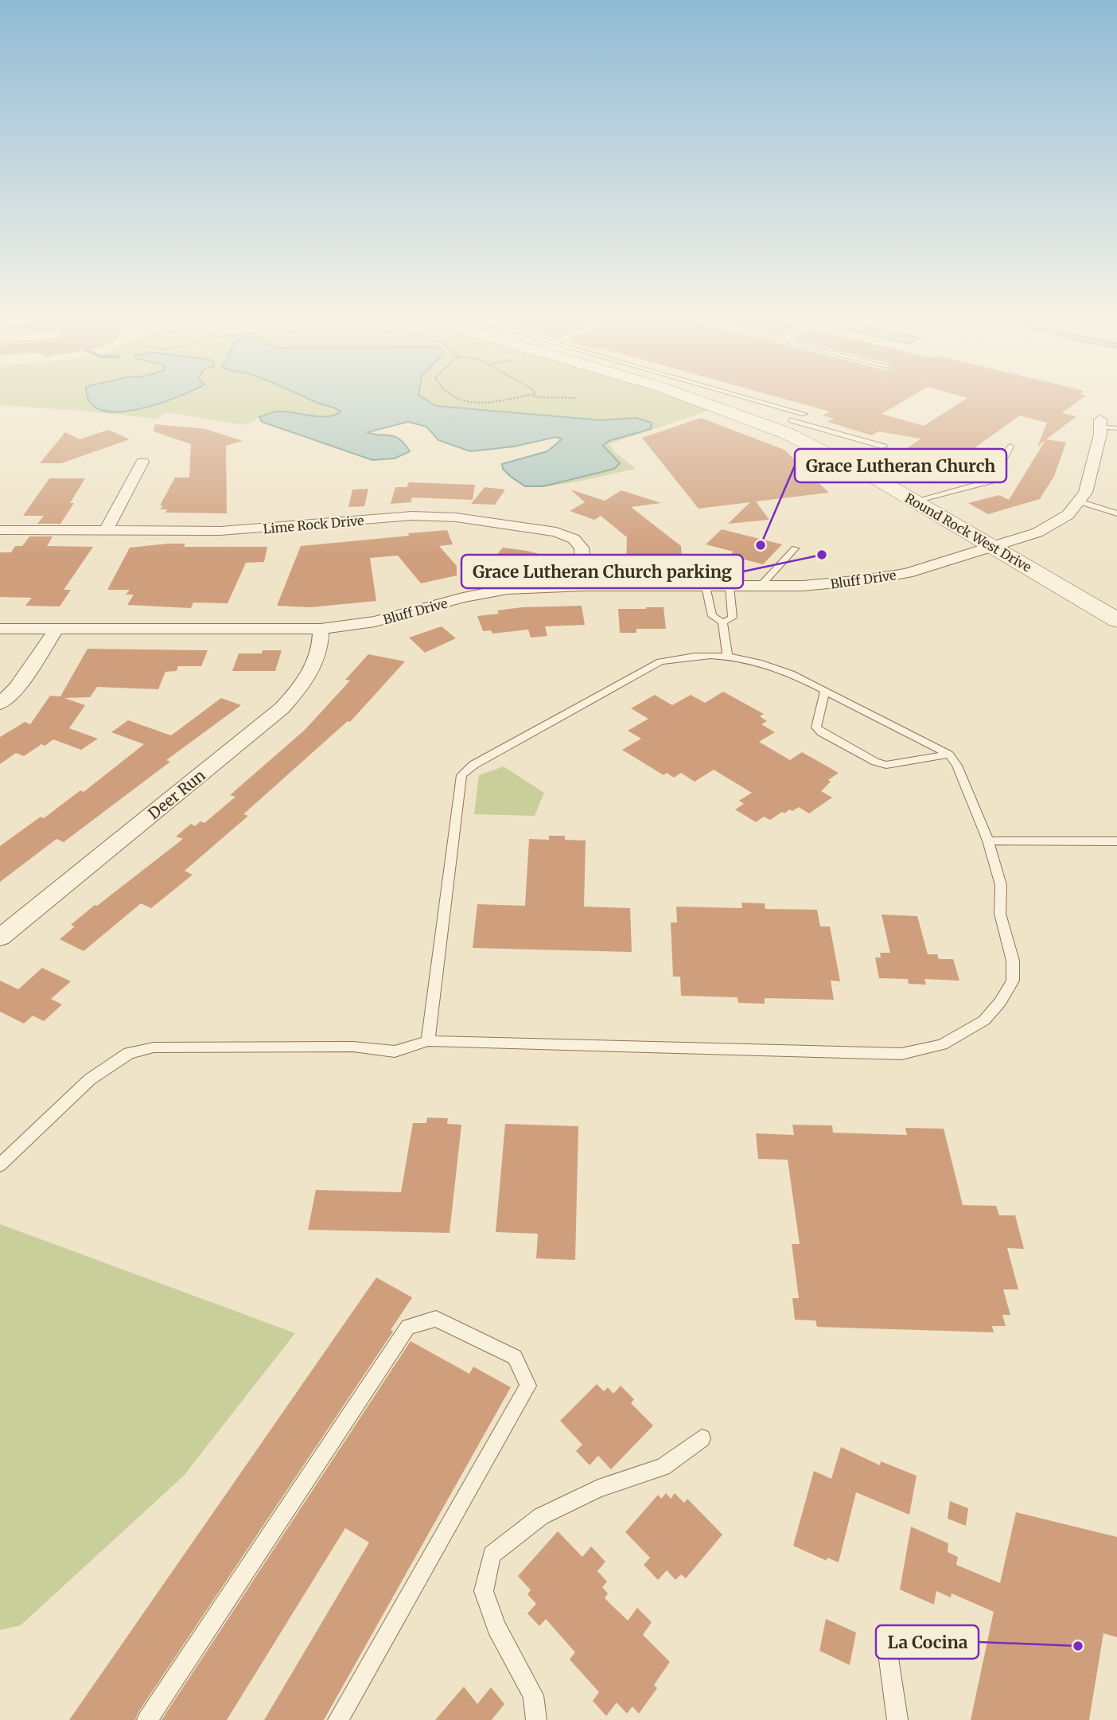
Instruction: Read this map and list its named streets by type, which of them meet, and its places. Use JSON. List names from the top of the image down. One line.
{"streets":{"street":["Lime Rock Drive","Round Rock West Drive","Bluff Drive","Deer Run"]},"crossings":[["Lime Rock Drive","Bluff Drive"],["Round Rock West Drive","Bluff Drive"],["Bluff Drive","Deer Run"]],"places":["Grace Lutheran Church","Grace Lutheran Church parking","La Cocina"]}
